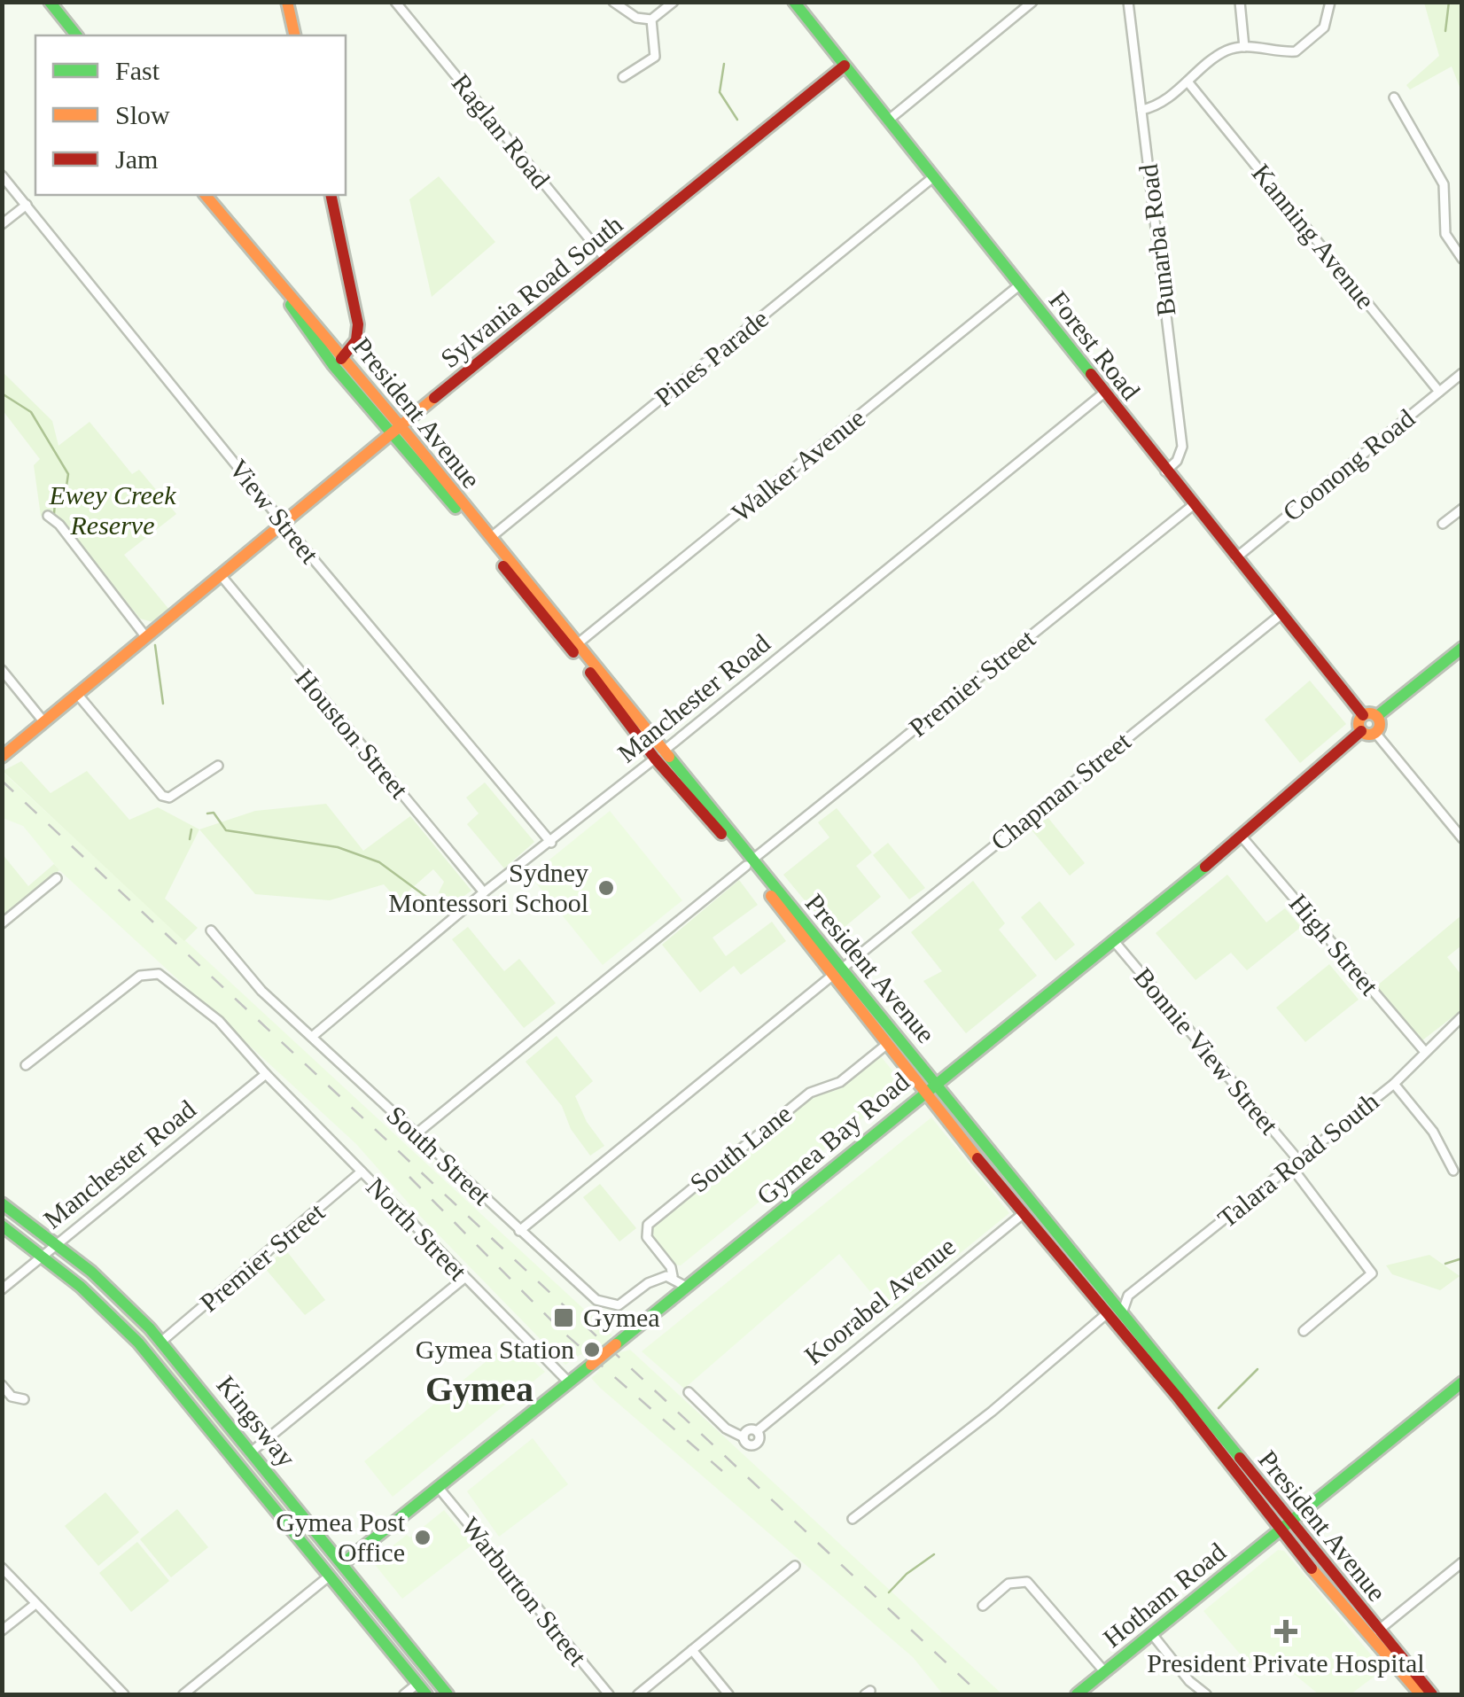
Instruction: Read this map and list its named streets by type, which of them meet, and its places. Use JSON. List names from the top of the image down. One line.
{"streets":{"main road":["Sylvania Road South","Forest Road","President Avenue","Gymea Bay Road","Kingsway","Hotham Road"],"street":["Raglan Road","Kanning Avenue","Bunarba Road","Pines Parade","Walker Avenue","Coonong Road","View Street","Premier Street","Manchester Road","Houston Street","Chapman Street","High Street","Bonnie View Street","South Lane","South Street","Talara Road South","North Street","Koorabel Avenue","Warburton Street"]},"crossings":[["Raglan Road","Sylvania Road South"],["Kanning Avenue","Coonong Road"],["Bunarba Road","Forest Road"],["Sylvania Road South","Forest Road"],["Sylvania Road South","President Avenue"],["Sylvania Road South","View Street"],["Sylvania Road South","Houston Street"],["Forest Road","Pines Parade"],["Forest Road","Walker Avenue"],["Forest Road","Coonong Road"],["Forest Road","Premier Street"],["Forest Road","Manchester Road"],["Forest Road","Chapman Street"],["Forest Road","Gymea Bay Road"],["Pines Parade","President Avenue"],["President Avenue","Walker Avenue"],["President Avenue","Premier Street"],["President Avenue","Manchester Road"],["President Avenue","Chapman Street"],["President Avenue","Gymea Bay Road"],["President Avenue","South Lane"],["President Avenue","Koorabel Avenue"],["President Avenue","Hotham Road"],["View Street","Manchester Road"],["Premier Street","South Street"],["Premier Street","North Street"],["Premier Street","Kingsway"],["Manchester Road","Houston Street"],["Manchester Road","South Street"],["Manchester Road","North Street"],["Manchester Road","Kingsway"],["Chapman Street","South Street"],["High Street","Gymea Bay Road"],["High Street","Talara Road South"],["Bonnie View Street","Gymea Bay Road"],["Bonnie View Street","Talara Road South"],["Gymea Bay Road","North Street"],["Gymea Bay Road","Kingsway"],["Gymea Bay Road","Warburton Street"],["South Lane","South Street"]],"districts":["Gymea"],"parks":["Ewey Creek Reserve"],"places":{"other":["Sydney Montessori School","Gymea Station","Gymea Post Office"],"transit":["Gymea"],"health":["President Private Hospital"]},"legend":["Fast","Slow","Jam"]}
